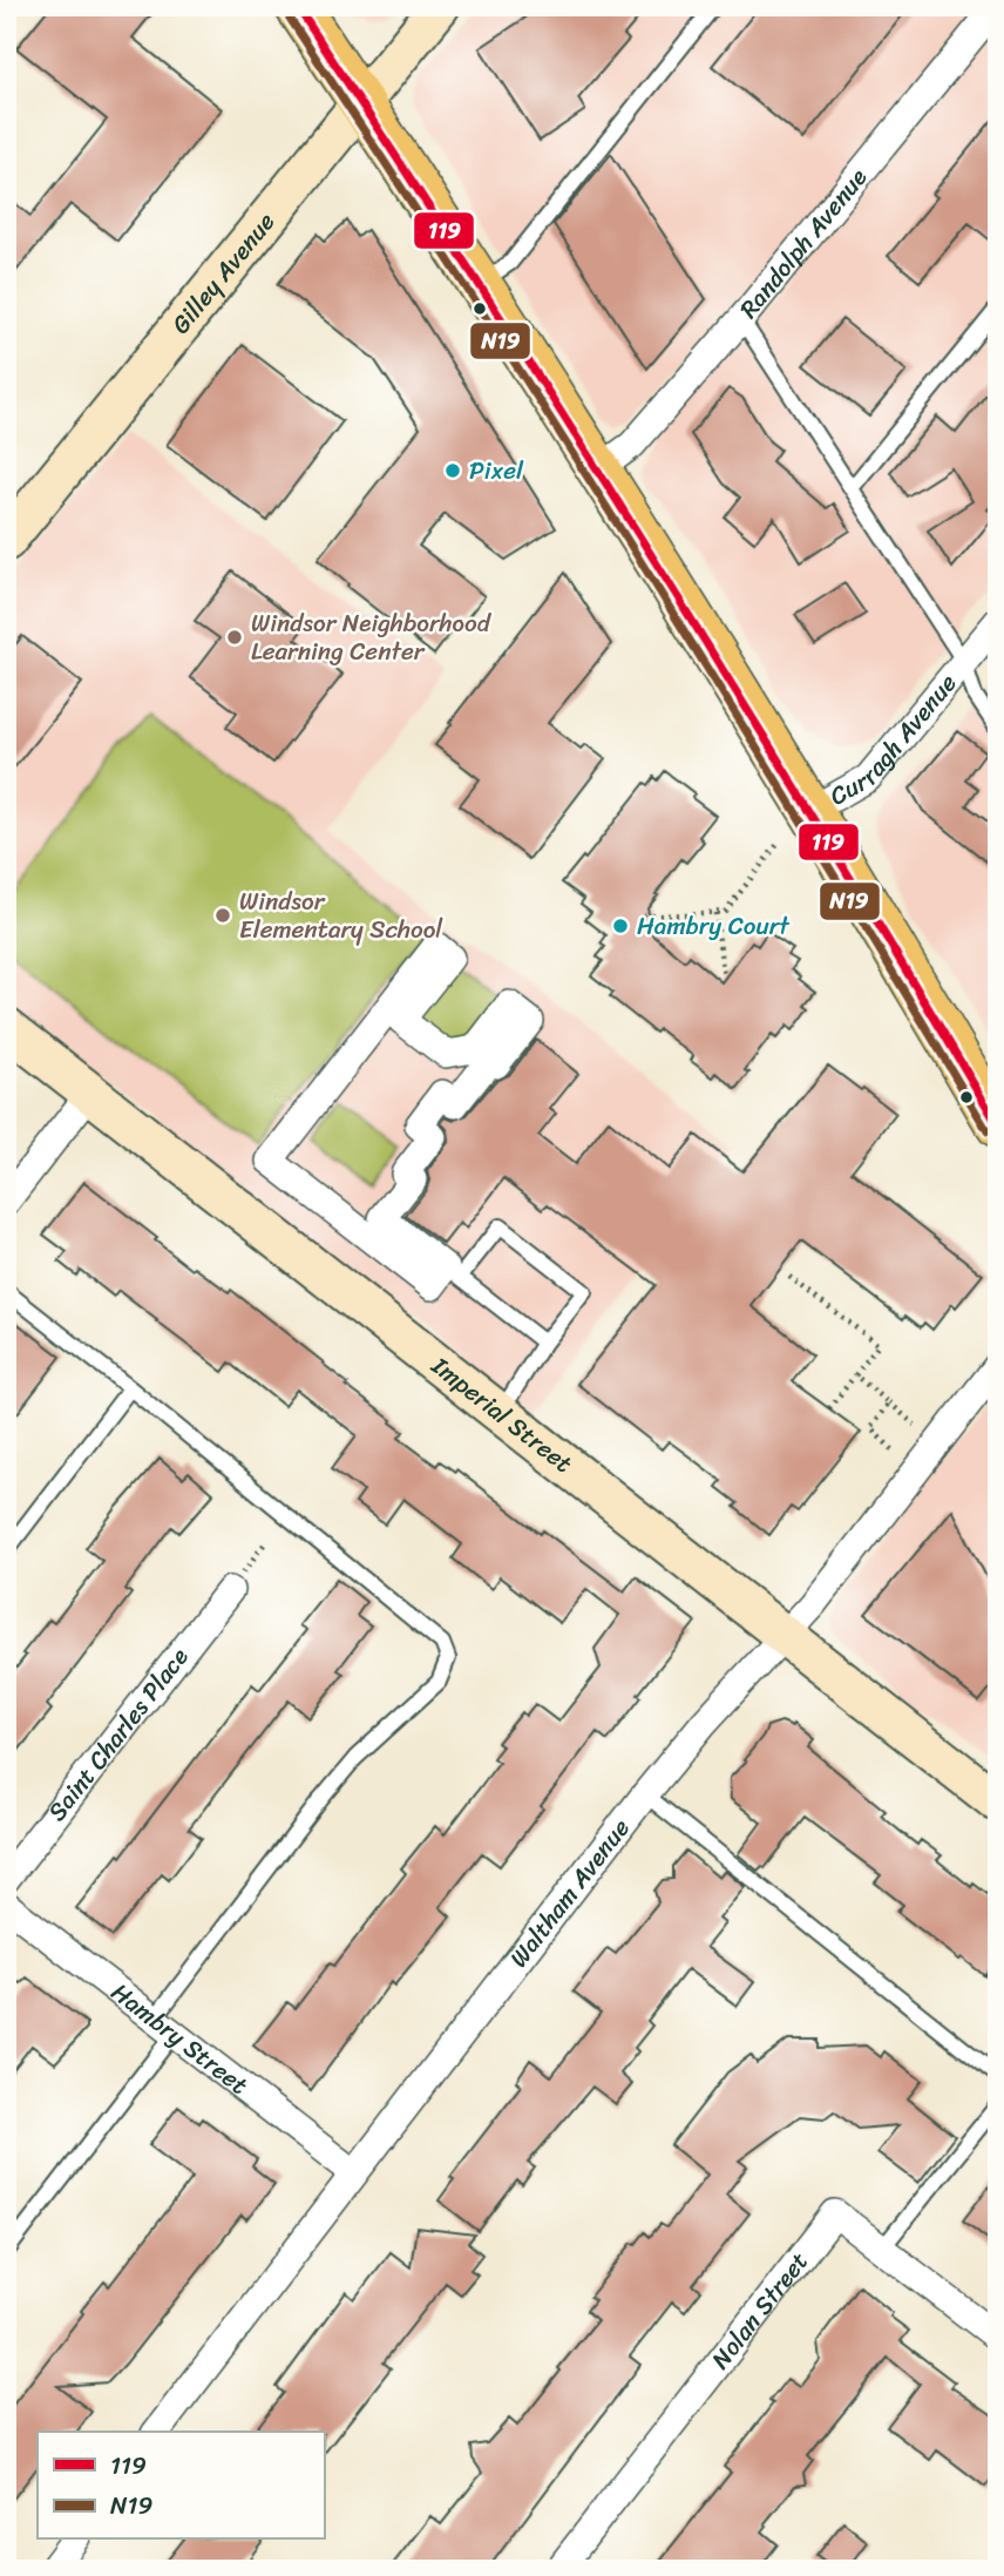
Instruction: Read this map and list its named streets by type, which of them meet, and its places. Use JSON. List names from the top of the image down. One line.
{"streets":{"street":["Randolph Avenue","Gilley Avenue","Curragh Avenue","Imperial Street","Saint Charles Place","Waltham Avenue","Hambry Street","Nolan Street"]},"crossings":[["Imperial Street","Waltham Avenue"],["Waltham Avenue","Hambry Street"]],"places":["Pixel","Windsor Neighborhood Learning Center","Windsor Elementary School","Hambry Court"],"lines":["transit line 119","transit line N19"],"legend":["119","N19"]}
